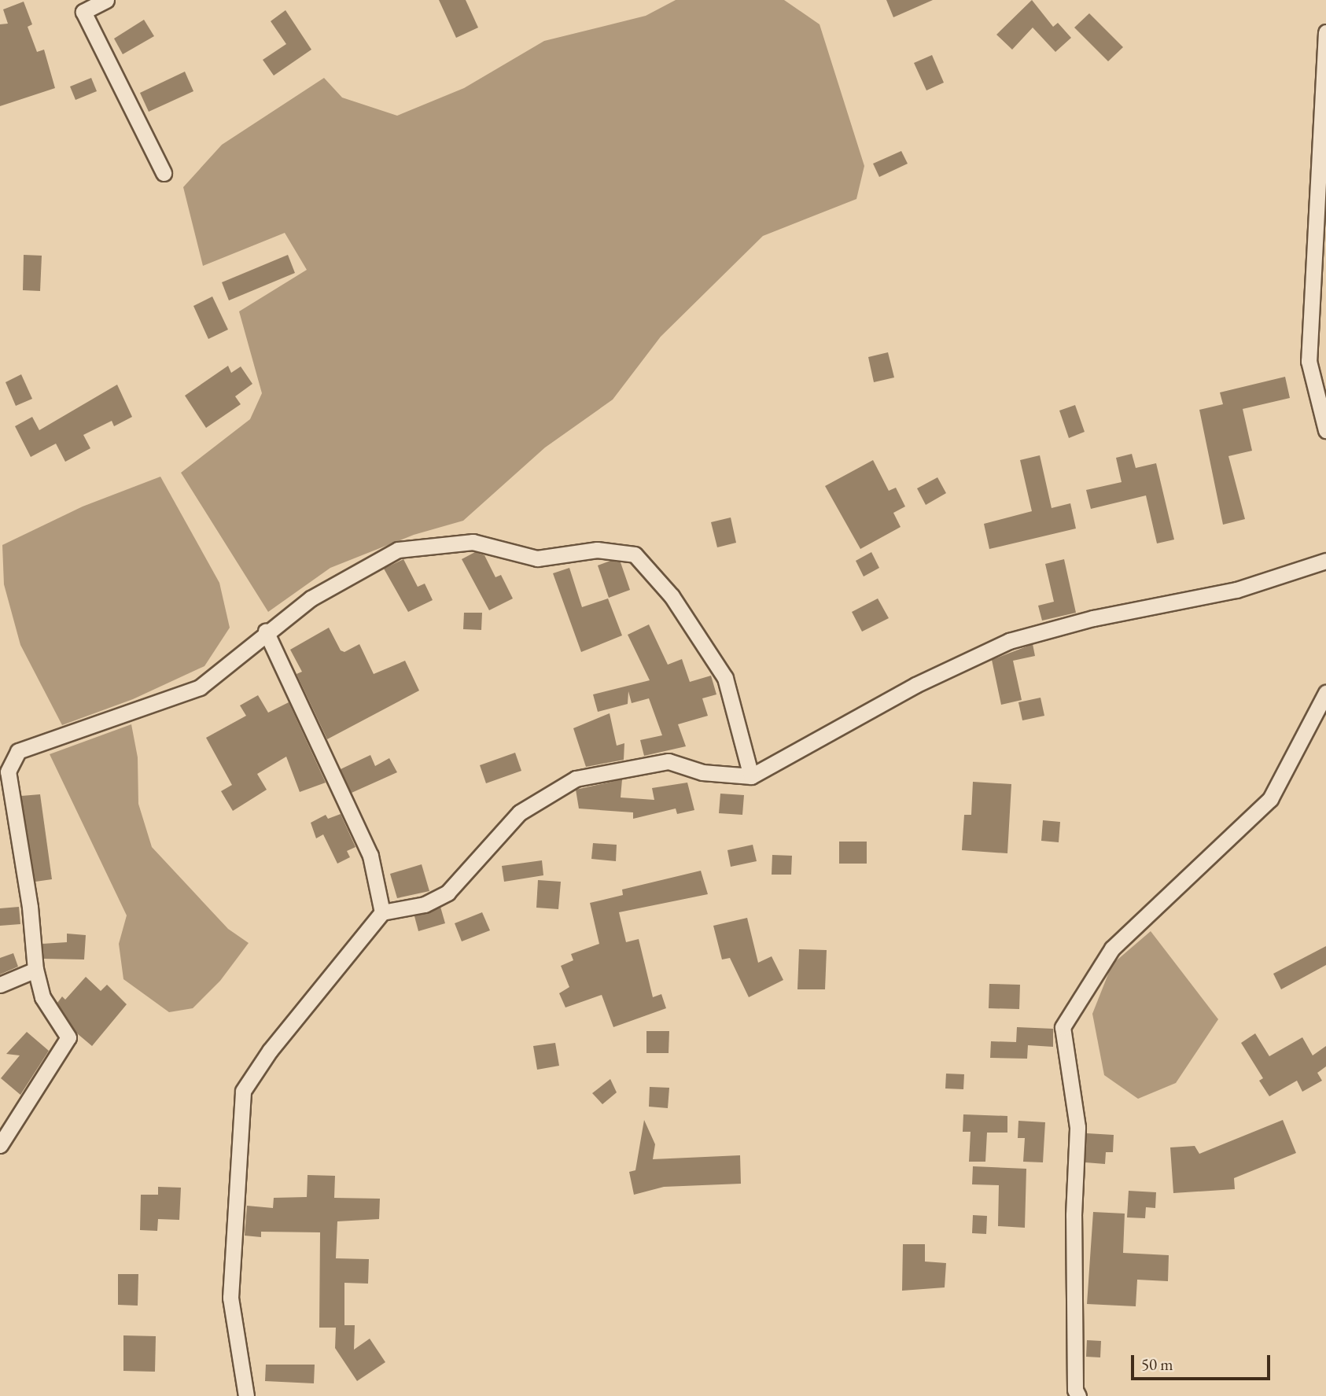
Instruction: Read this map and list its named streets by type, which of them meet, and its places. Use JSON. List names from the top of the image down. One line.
{"scale_bar":"50 m"}
